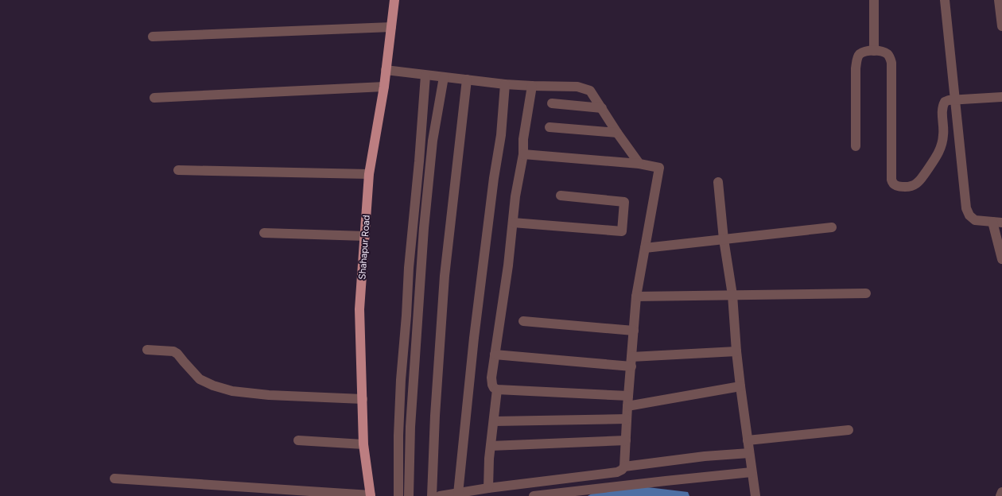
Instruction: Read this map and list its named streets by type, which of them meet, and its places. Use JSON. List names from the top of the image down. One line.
{"streets":{"main road":["Shahapur Road"]}}
